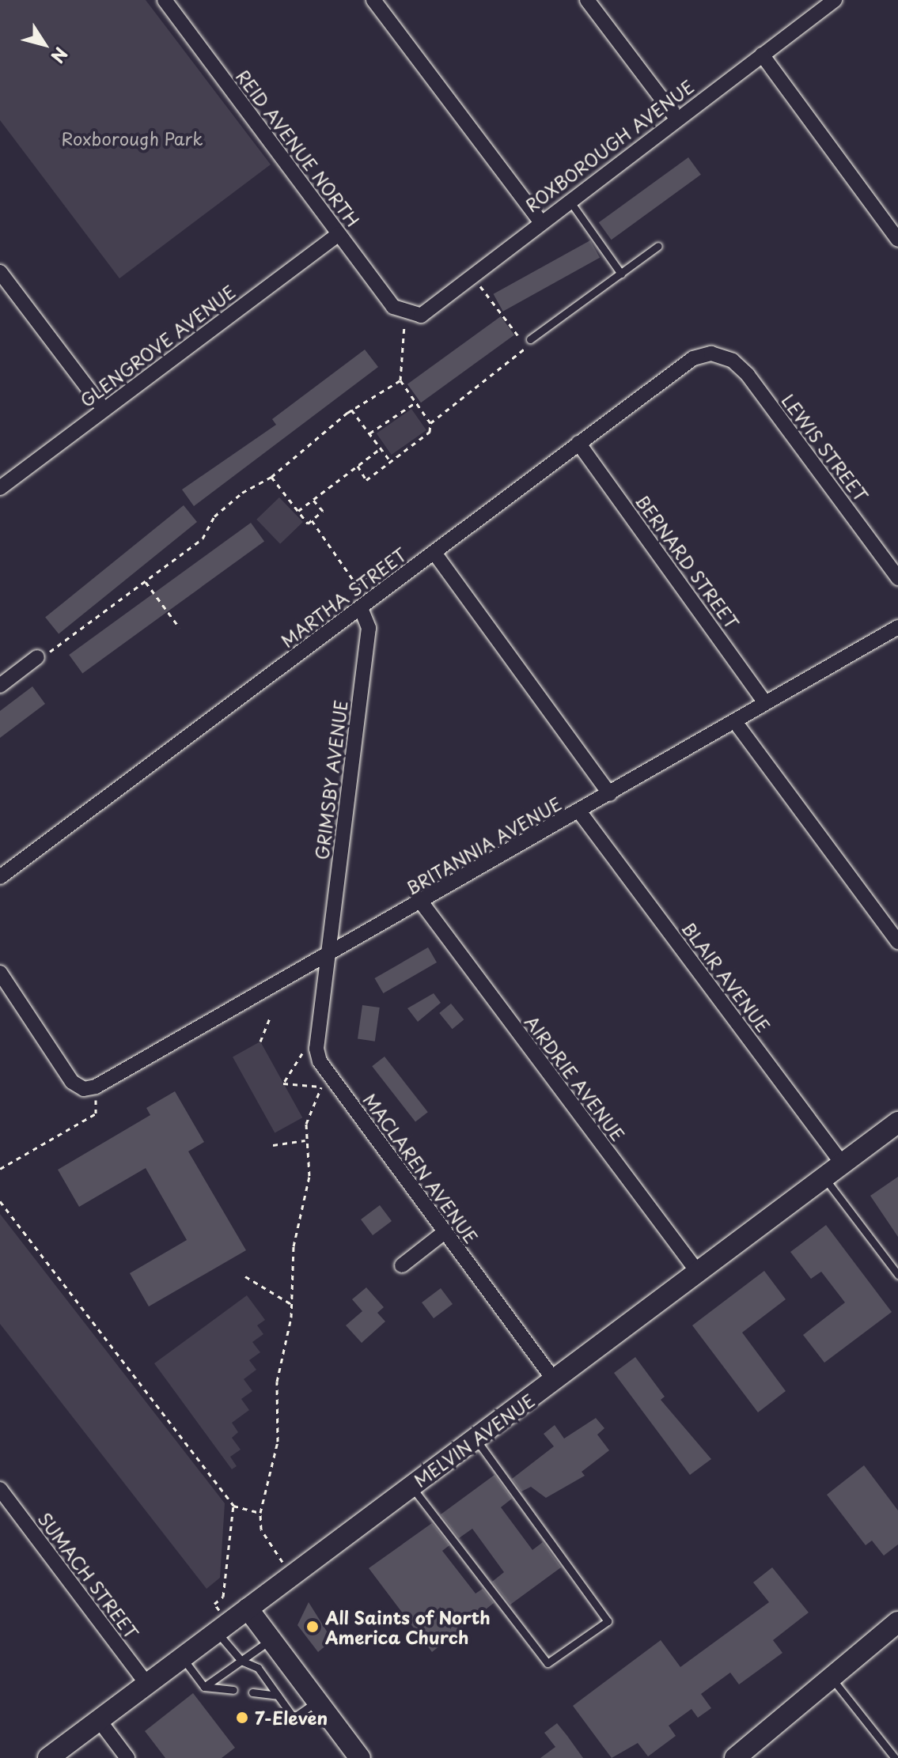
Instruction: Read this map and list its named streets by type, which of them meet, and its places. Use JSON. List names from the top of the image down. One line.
{"streets":{"street":["ROXBOROUGH AVENUE","REID AVENUE NORTH","GLENGROVE AVENUE","LEWIS STREET","BERNARD STREET","MARTHA STREET","GRIMSBY AVENUE","BRITANNIA AVENUE","BLAIR AVENUE","AIRDRIE AVENUE","MACLAREN AVENUE","MELVIN AVENUE","SUMACH STREET"]},"crossings":[["ROXBOROUGH AVENUE","REID AVENUE NORTH"],["REID AVENUE NORTH","GLENGROVE AVENUE"],["LEWIS STREET","MARTHA STREET"],["BERNARD STREET","MARTHA STREET"],["BERNARD STREET","BRITANNIA AVENUE"],["MARTHA STREET","GRIMSBY AVENUE"],["GRIMSBY AVENUE","BRITANNIA AVENUE"],["GRIMSBY AVENUE","MACLAREN AVENUE"],["BRITANNIA AVENUE","BLAIR AVENUE"],["BRITANNIA AVENUE","AIRDRIE AVENUE"],["BRITANNIA AVENUE","MACLAREN AVENUE"],["BLAIR AVENUE","MELVIN AVENUE"],["AIRDRIE AVENUE","MELVIN AVENUE"],["MACLAREN AVENUE","MELVIN AVENUE"],["MELVIN AVENUE","SUMACH STREET"]],"parks":["Roxborough Park"],"places":["All Saints of North America Church","7-Eleven"],"north":"bottom right"}
